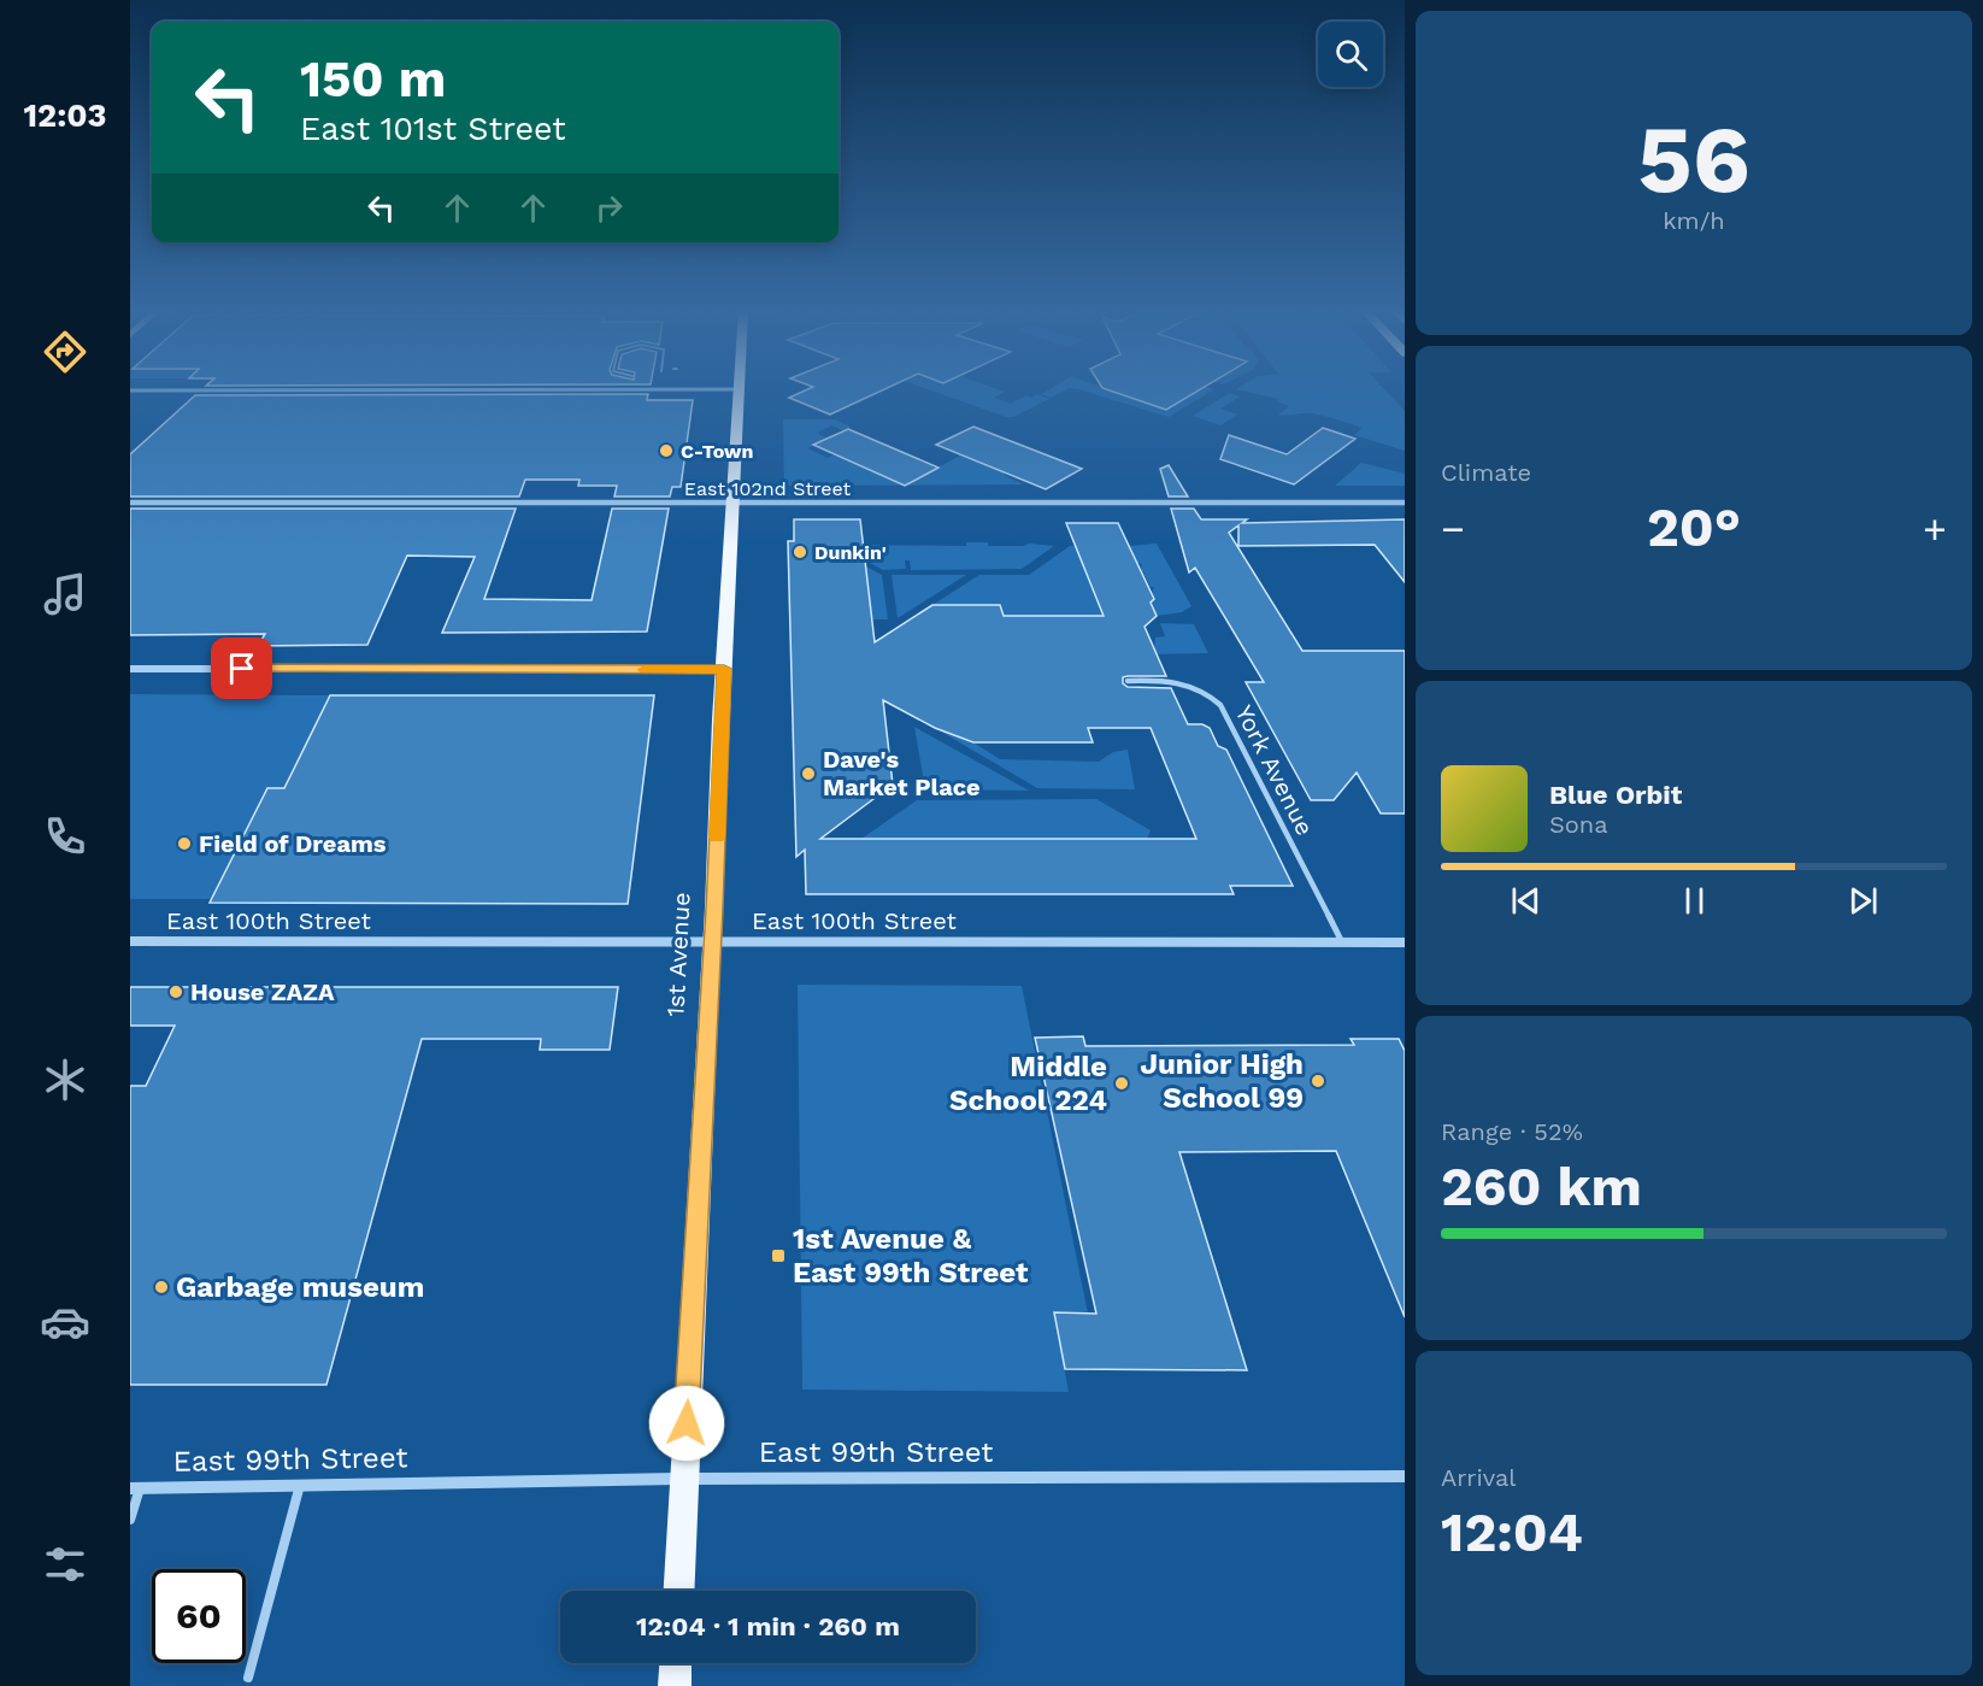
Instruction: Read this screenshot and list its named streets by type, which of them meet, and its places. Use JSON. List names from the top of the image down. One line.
{"streets":{"main road":["1st Avenue"],"street":["East 102nd Street","East 100th Street","East 99th Street"],"lane":["York Avenue"]},"crossings":[["East 102nd Street","1st Avenue"],["York Avenue","East 100th Street"],["East 100th Street","1st Avenue"],["1st Avenue","East 99th Street"]],"places":{"other":["C-Town","Dunkin'","Dave's Market Place","Field of Dreams","House ZAZA","Junior High School 99","Middle School 224","Garbage museum"],"transit":["1st Avenue & East 99th Street"]},"page":{"tabs":"12:03","tile":[["56","km/h"],"Climate",["Range · 52%","260 km"],["Arrival","12:04"]],"turn":["150 m","East 101st Street"],"heat":["−","20°","+"],"song":["Blue Orbit","Sona"],"limit":"60","trip":"12:04 · 1 min · 260 m"}}
